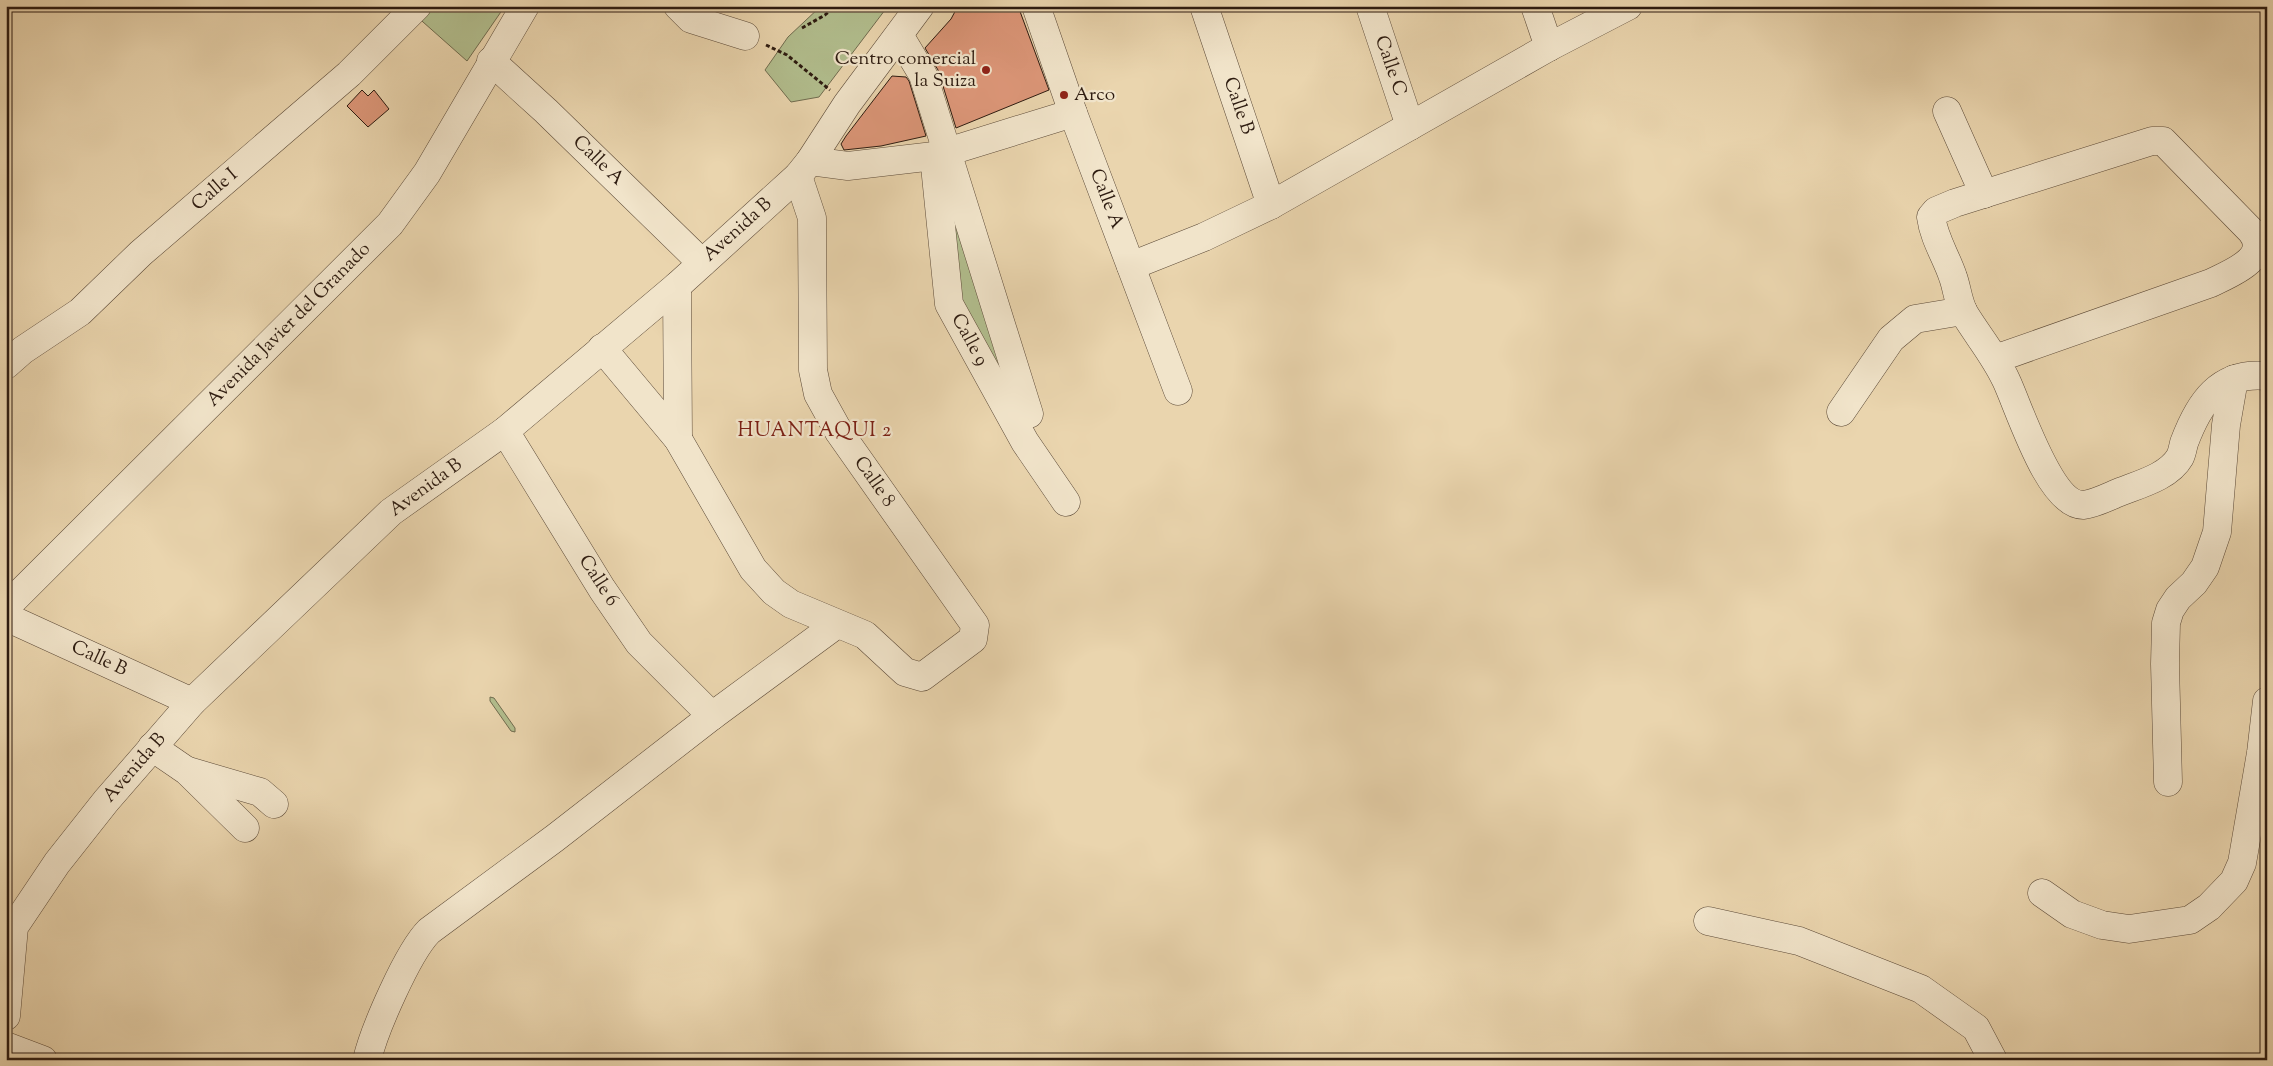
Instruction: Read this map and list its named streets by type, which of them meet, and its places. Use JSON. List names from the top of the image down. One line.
{"streets":{"street":["Calle C","Calle B","Calle A","Calle I","Avenida B","Avenida Javier del Granado","Calle 9","Calle 8","Calle 6"]},"crossings":[["Calle B","Avenida B"],["Calle A","Avenida B"],["Calle A","Avenida Javier del Granado"],["Avenida B","Calle 8"],["Avenida B","Calle 6"]],"districts":["HUANTAQUI 2"],"places":["Centro comercial la Suiza","Arco"]}
